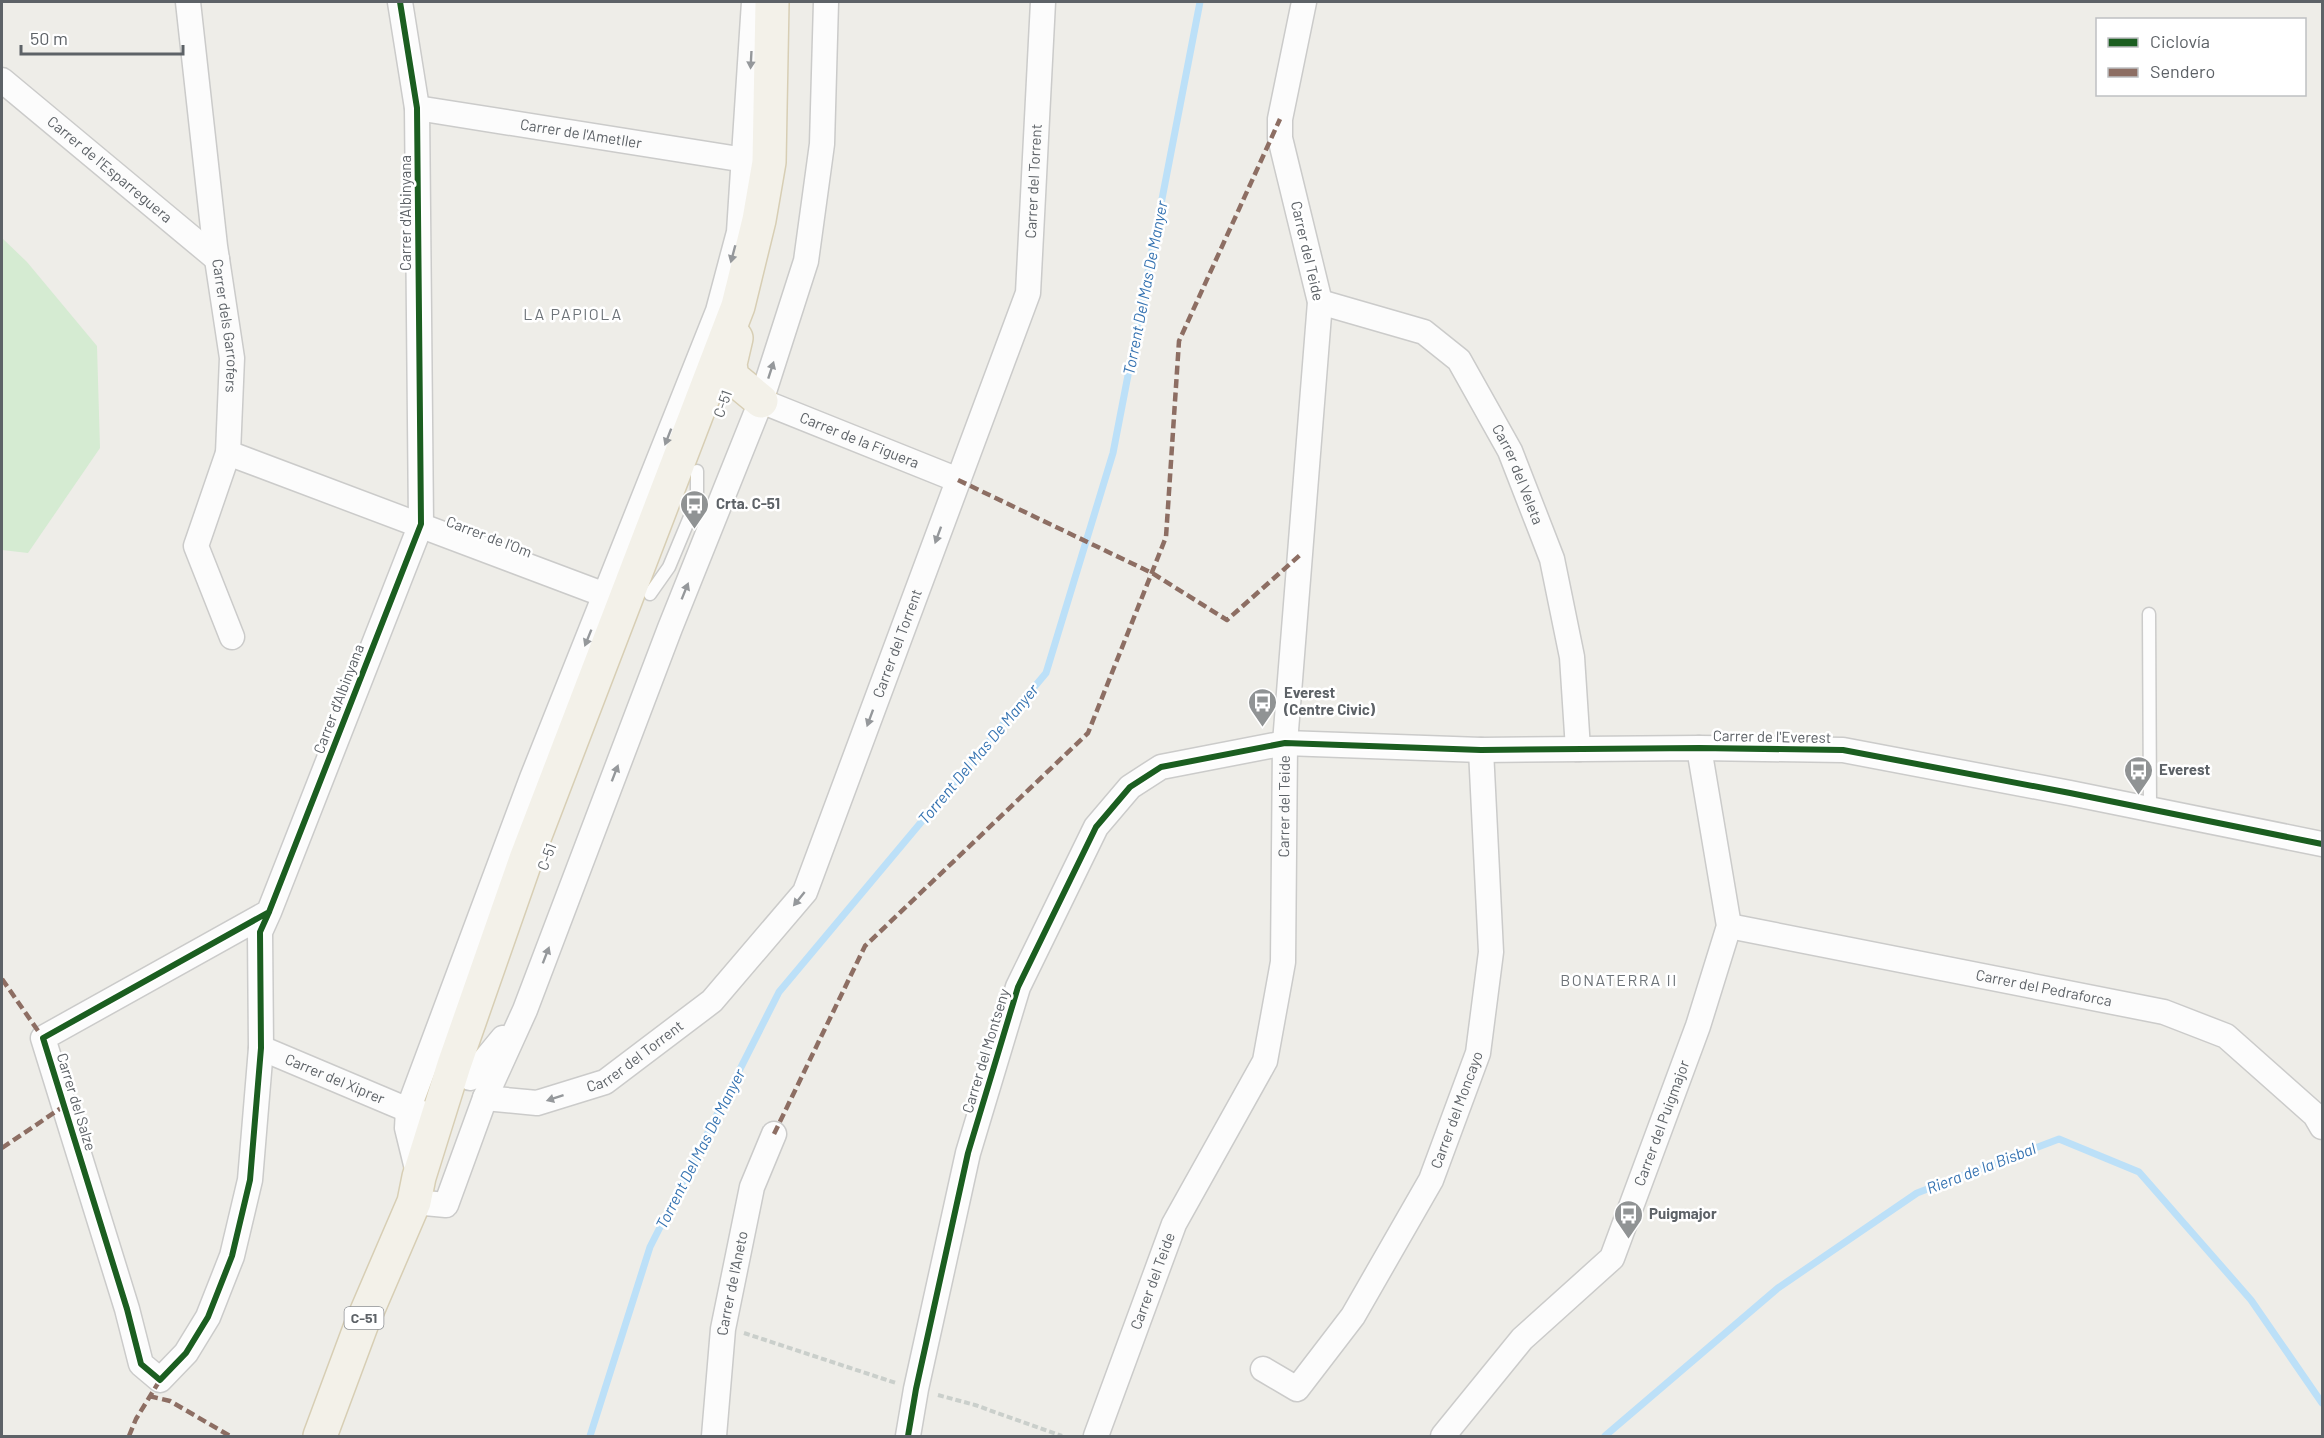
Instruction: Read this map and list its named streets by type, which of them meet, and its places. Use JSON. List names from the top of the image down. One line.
{"streets":{"main road":["C-51"],"street":["Carrer de l'Ametller","Carrer de l'Esparreguera","Carrer del Torrent","Carrer d'Albinyana","Carrer del Teide","Carrer dels Garrofers","Carrer de la Figuera","Carrer del Veleta","Carrer de l'Om","Carrer de l'Everest","Carrer del Pedraforca","Carrer del Montseny","Carrer del Xiprer","Carrer del Salze","Carrer del Moncayo","Carrer del Puigmajor","Carrer de l'Aneto"]},"crossings":[["Carrer de l'Ametller","Carrer d'Albinyana"],["Carrer de l'Esparreguera","Carrer dels Garrofers"],["Carrer del Torrent","C-51"],["Carrer del Torrent","Carrer de la Figuera"],["Carrer d'Albinyana","Carrer de l'Om"],["Carrer d'Albinyana","Carrer del Xiprer"],["Carrer d'Albinyana","Carrer del Salze"],["Carrer del Teide","Carrer del Veleta"],["Carrer del Teide","Carrer de l'Everest"],["Carrer del Teide","Carrer del Montseny"],["Carrer dels Garrofers","Carrer de l'Om"],["C-51","Carrer de l'Om"],["C-51","Carrer del Xiprer"],["Carrer del Veleta","Carrer de l'Everest"],["Carrer de l'Everest","Carrer del Montseny"],["Carrer de l'Everest","Carrer del Moncayo"],["Carrer de l'Everest","Carrer del Puigmajor"],["Carrer del Pedraforca","Carrer del Puigmajor"]],"one_way":["Carrer del Torrent"],"districts":["LA PAPIOLA","BONATERRA II"],"water":["Torrent Del Mas De Manyer","Riera de la Bisbal"],"places":{"bus stop":["Crta. C-51","Everest (Centre Civic)","Everest","Puigmajor"]},"legend":["Ciclovía","Sendero"],"scale_bar":"50 m"}
